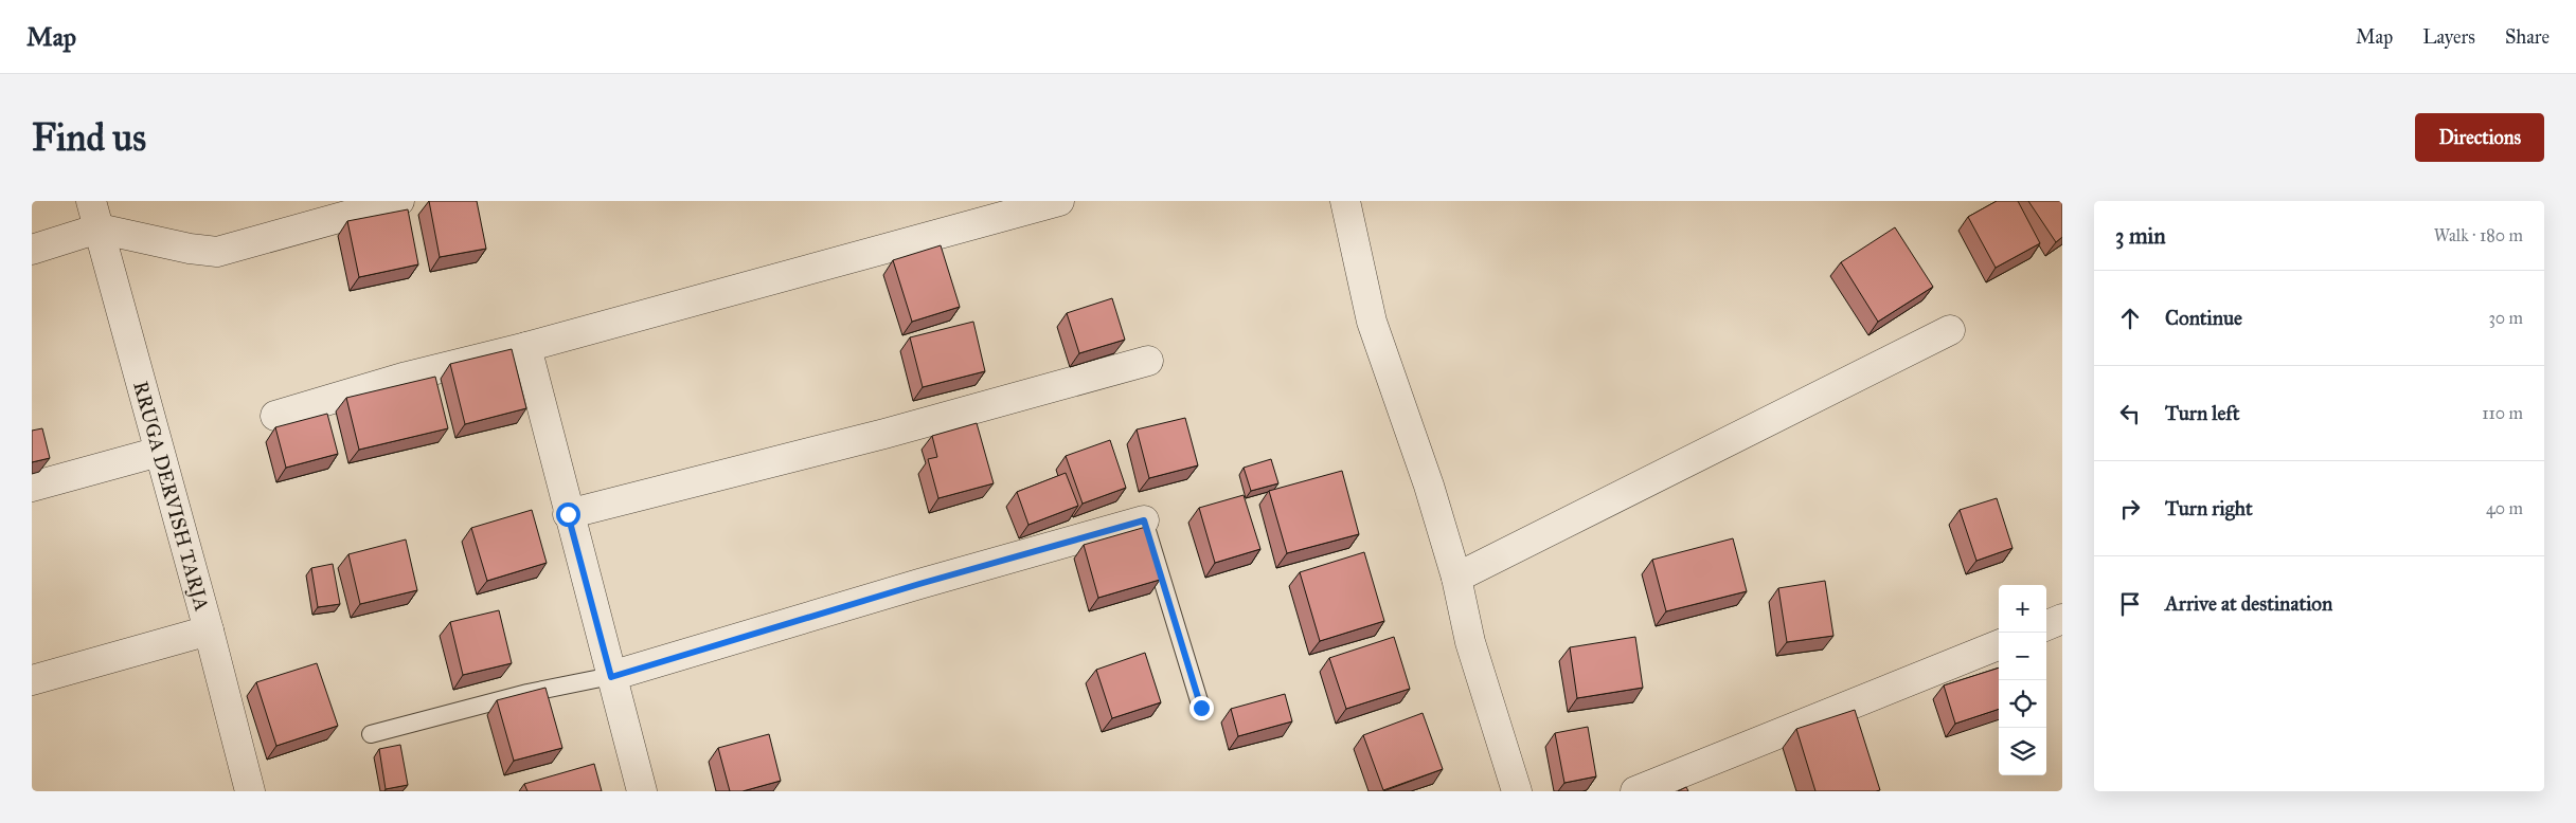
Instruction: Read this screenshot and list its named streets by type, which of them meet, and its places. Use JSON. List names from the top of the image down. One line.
{"streets":{"street":["RRUGA DERVISH TARJA"]},"page":{"header":"Map","nav":["Map","Layers","Share"],"buttons":"Directions","title":"Find us","heading":["3 min","Walk · 180 m"],"list":[["Continue","30 m"],["Turn left","110 m"],["Turn right","40 m"],"Arrive at destination"],"map_buttons":["+","−"]}}
